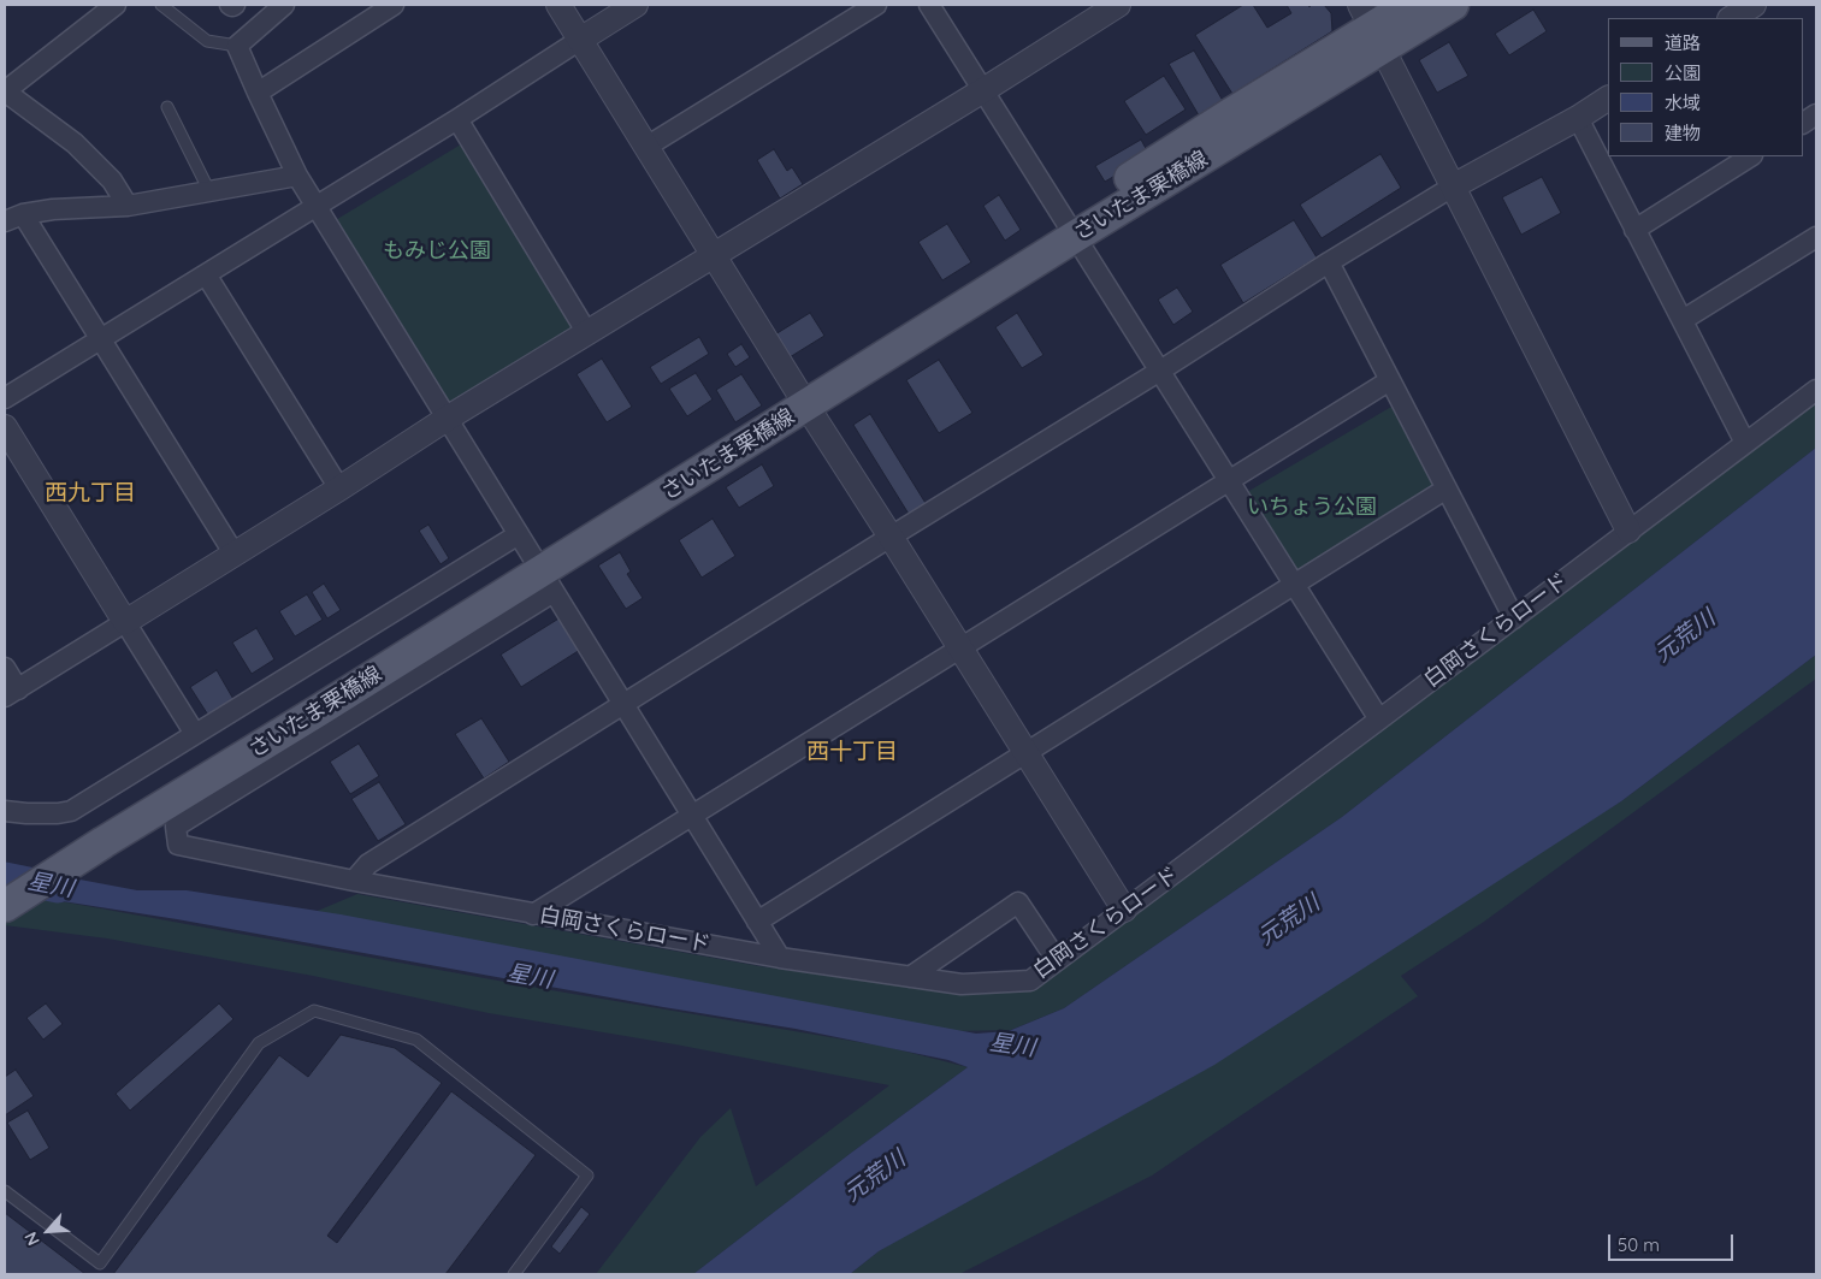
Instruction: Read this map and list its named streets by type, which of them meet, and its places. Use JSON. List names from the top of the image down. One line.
{"streets":{"main road":["さいたま栗橋線"],"street":["白岡さくらロード"]},"crossings":[["さいたま栗橋線","白岡さくらロード"]],"districts":["西九丁目","西十丁目"],"water":["元荒川","星川"],"parks":["もみじ公園","いちょう公園"],"legend":["道路","公園","水域","建物"],"scale_bar":"50 m","north":"bottom left"}
